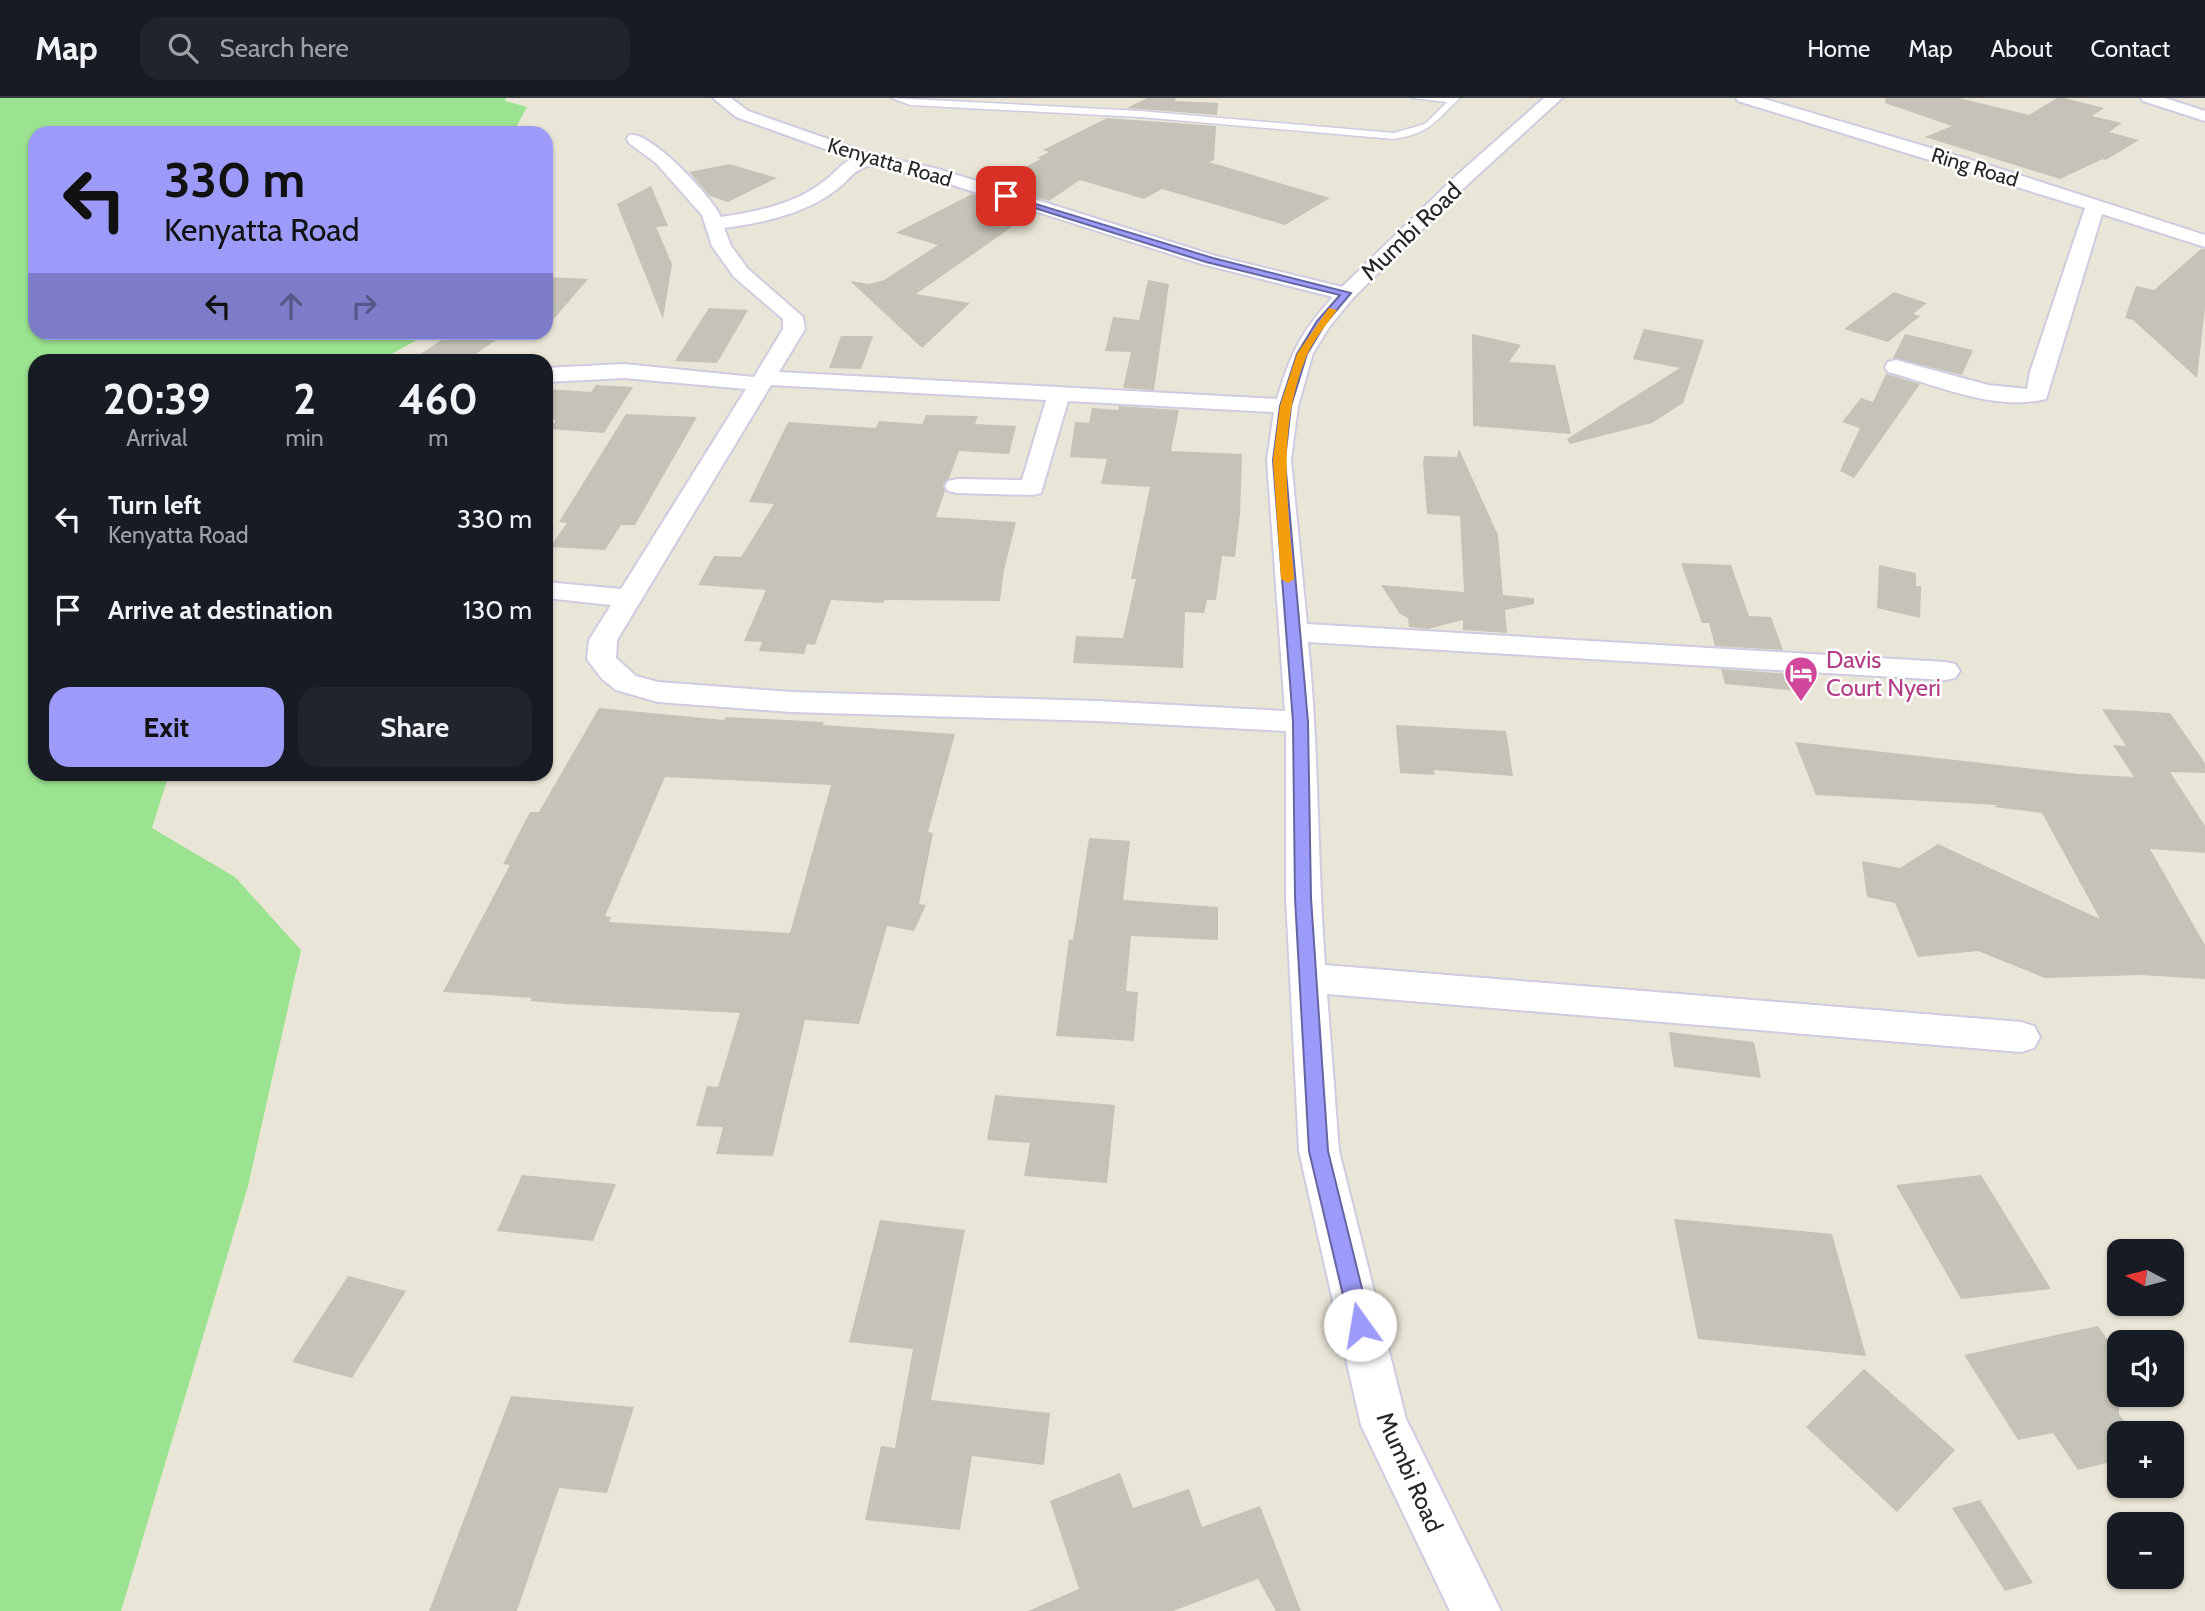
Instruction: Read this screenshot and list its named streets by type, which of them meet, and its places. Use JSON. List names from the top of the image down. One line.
{"streets":{"street":["Kenyatta Road","Ring Road","Mumbi Road"]},"crossings":[["Kenyatta Road","Mumbi Road"]],"places":{"hotel":["Davis Court Nyeri"]},"north":"left","page":{"header":"Map","search":"Search here","nav":["Home","Map","About","Contact"],"turn":["330 m","Kenyatta Road"],"eta":["20:39","Arrival","2","min","460","m"],"list":[{"name":"Turn left","note":"Kenyatta Road","value":"330 m"},{"name":"Arrive at destination","value":"130 m"}],"buttons":["Exit","Share"],"map_buttons":["+","−"]}}
